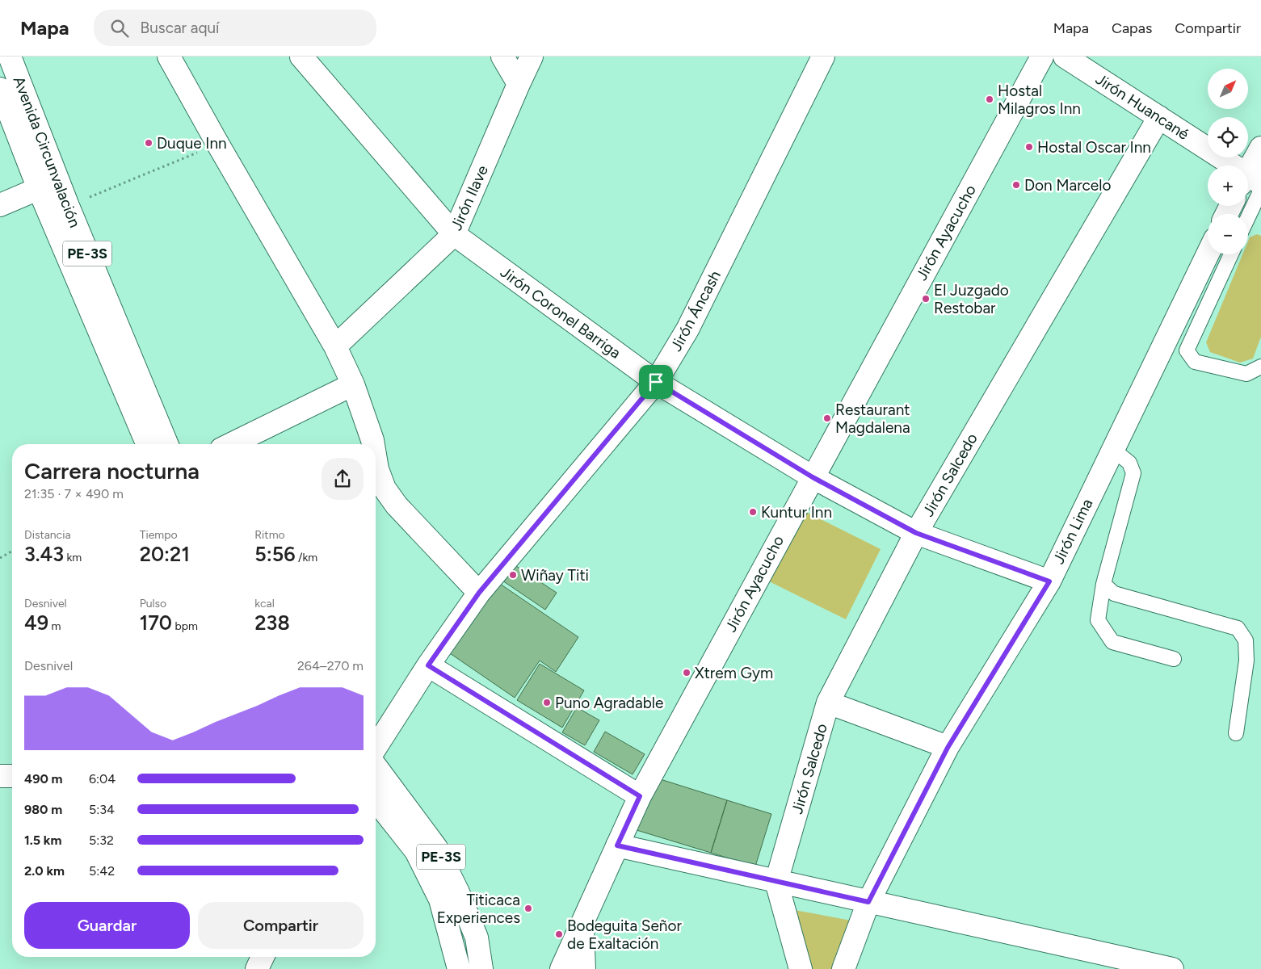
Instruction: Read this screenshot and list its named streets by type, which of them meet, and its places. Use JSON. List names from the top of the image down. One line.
{"streets":{"main road":["Jirón Huancané","Avenida Circunvalación","Jirón Ilave","Jirón Ayacucho","PE-3S","Jirón Áncash","Jirón Coronel Barriga","Jirón Salcedo","Jirón Lima"]},"crossings":[["Jirón Huancané","Jirón Salcedo"],["Jirón Ilave","Jirón Coronel Barriga"],["Jirón Ayacucho","Jirón Coronel Barriga"],["Jirón Áncash","Jirón Coronel Barriga"],["Jirón Coronel Barriga","Jirón Salcedo"],["Jirón Coronel Barriga","Jirón Lima"]],"places":["Hostal Milagros Inn","Duque Inn","Hostal Oscar Inn","Don Marcelo","El Juzgado Restobar","Restaurant Magdalena","Kuntur Inn","Wiñay Titi","Xtrem Gym","Puno Agradable","Titicaca Experiences","Bodeguita Señor de Exaltación"],"north":"top right","page":{"header":"Mapa","search":"Buscar aquí","nav":["Mapa","Capas","Compartir"],"map_buttons":["+","−"],"heading":["Carrera nocturna","21:35 · 7 × 490 m"],"stats":[["Distancia","3.43 km"],["Tiempo","20:21"],["Ritmo","5:56 /km"],["Desnivel","49 m"],["Pulso","170 bpm"],["kcal","238"]],"chart":["Desnivel","264–270 m"],"list":[{"name":"490 m","note":"6:04"},{"name":"980 m","note":"5:34"},{"name":"1.5 km","note":"5:32"},{"name":"2.0 km","note":"5:42"}],"buttons":["Guardar","Compartir"]}}
